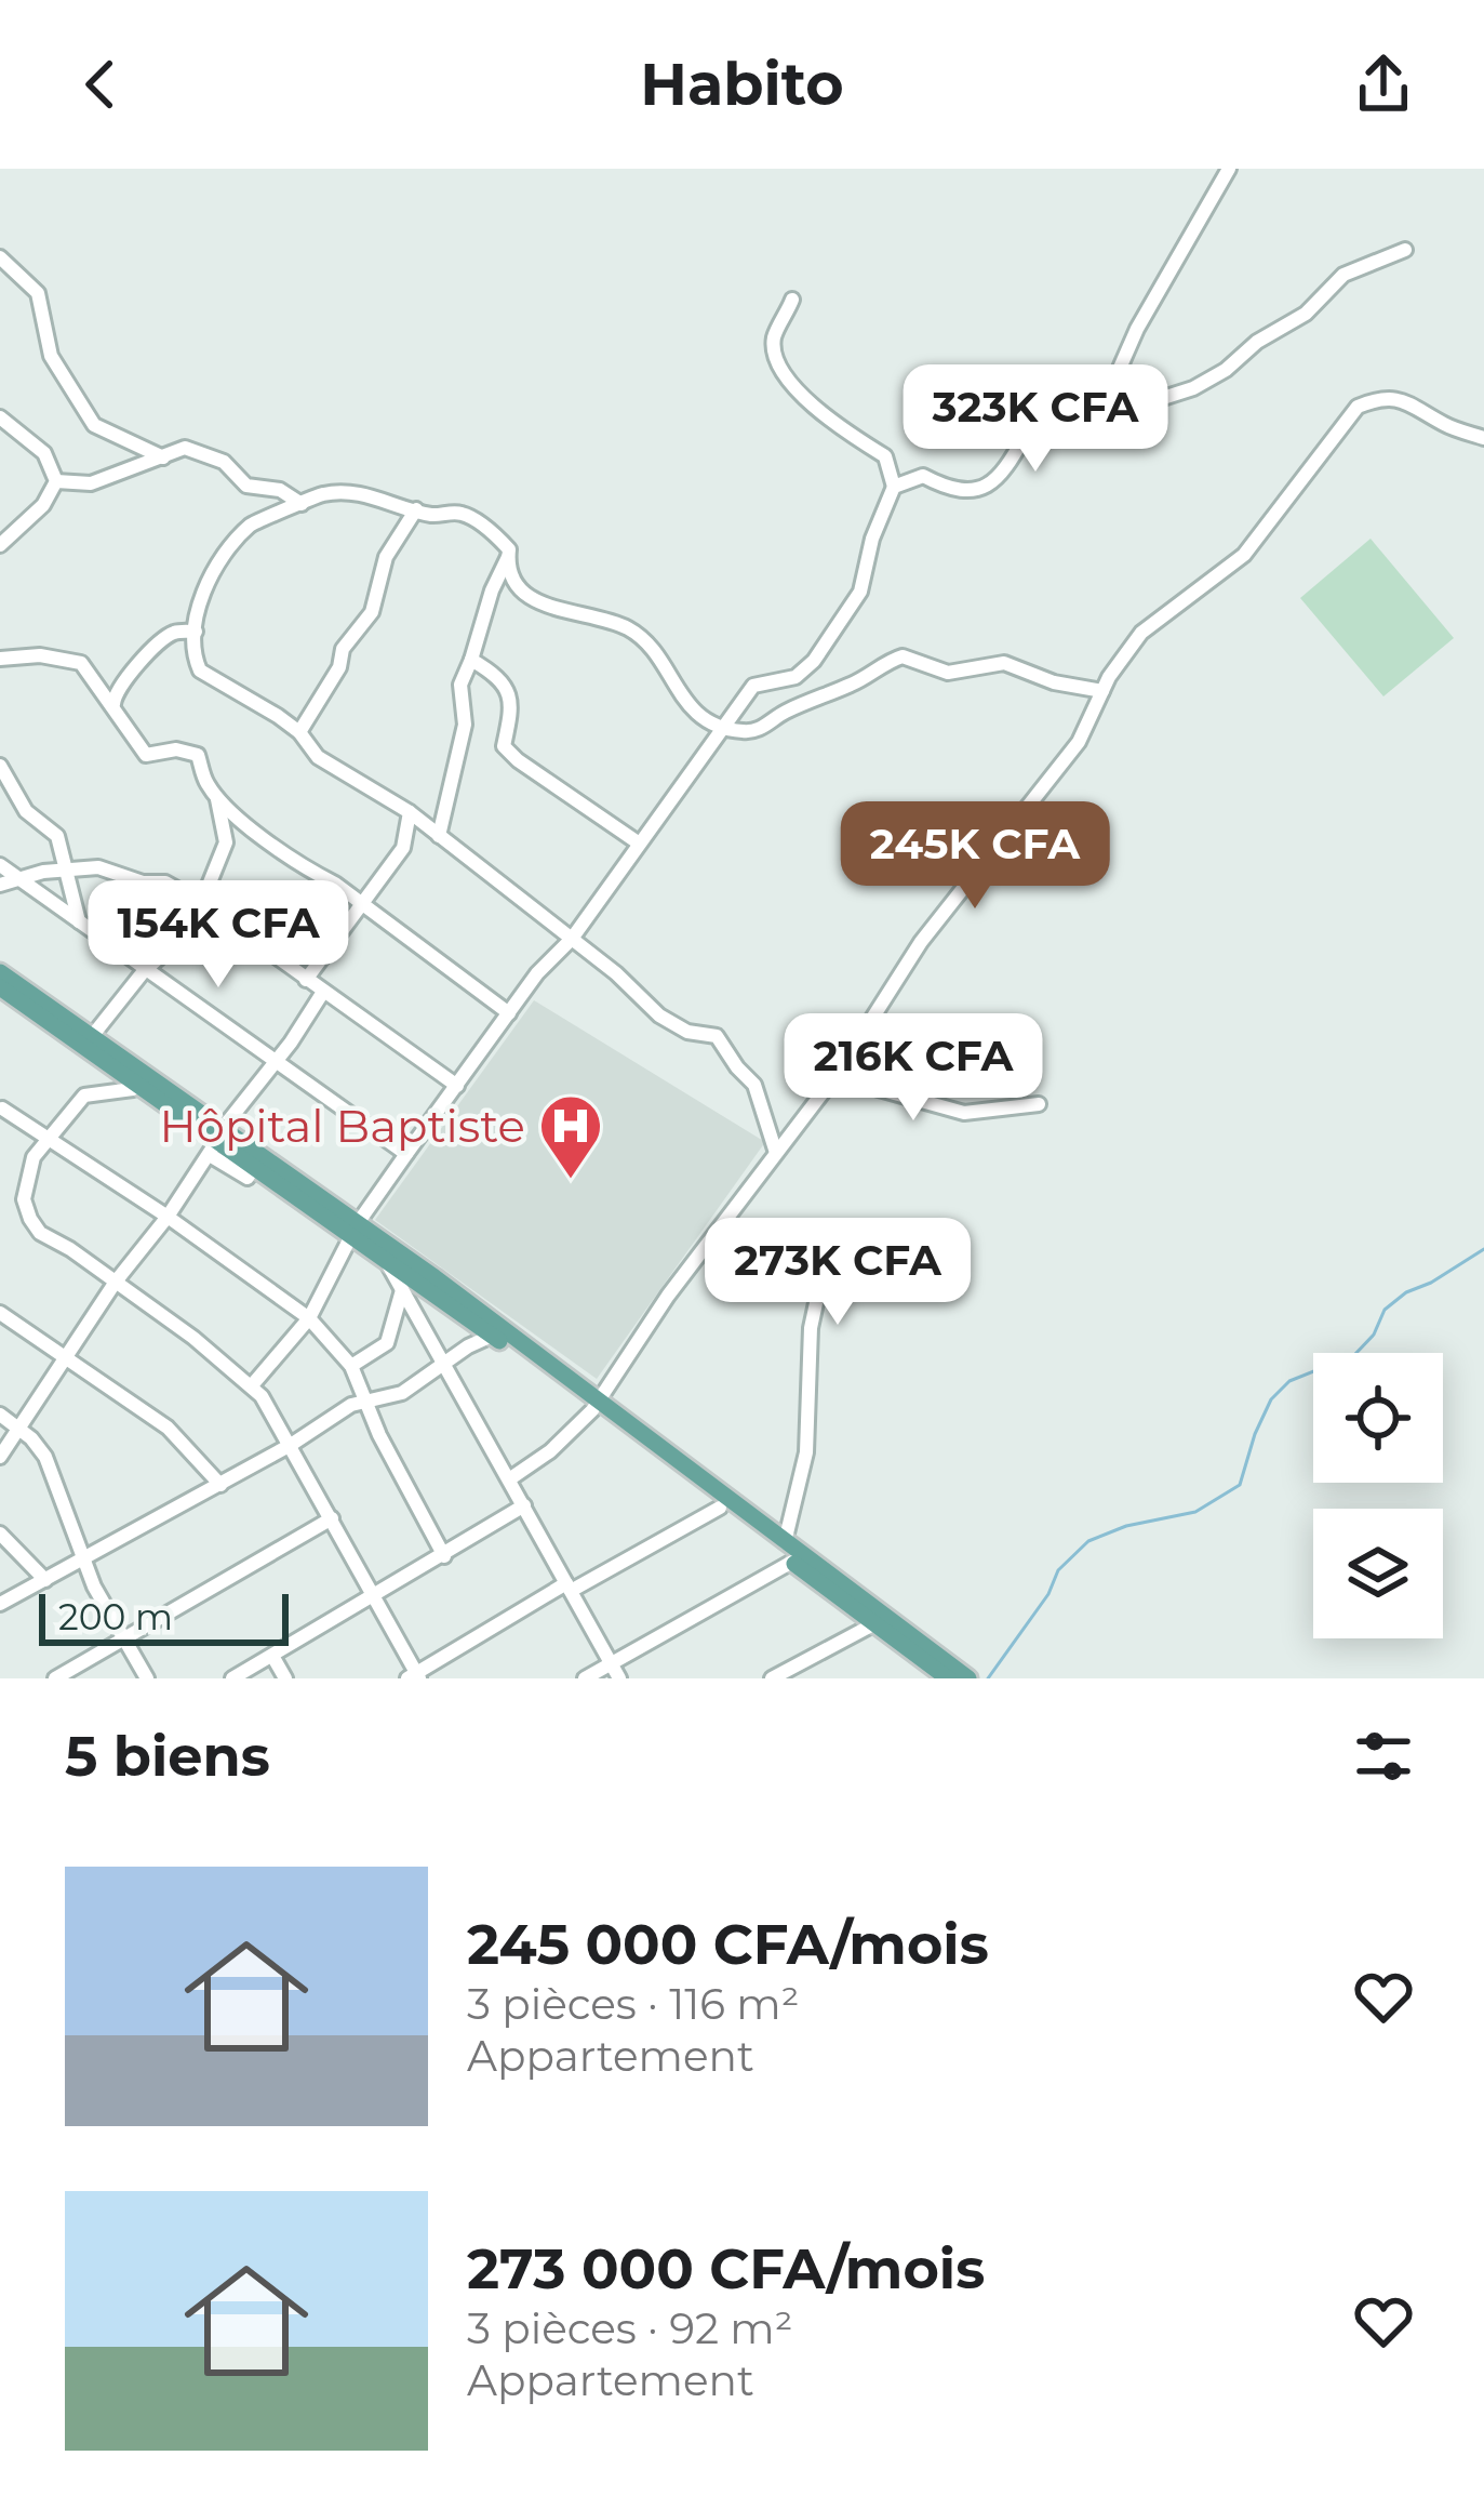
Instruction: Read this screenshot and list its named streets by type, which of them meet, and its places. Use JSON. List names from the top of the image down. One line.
{"places":{"hospital":["Hôpital Baptiste"]},"scale_bar":"200 m","page":{"header":"Habito","price":["323K CFA","245K CFA","154K CFA","216K CFA","273K CFA"],"scale":"200 m","heading":"5 biens","list":[{"name":"245 000 CFA/mois","note":"3 pièces · 116 m² · Appartement"},{"name":"273 000 CFA/mois","note":"3 pièces · 92 m² · Appartement"}]}}
